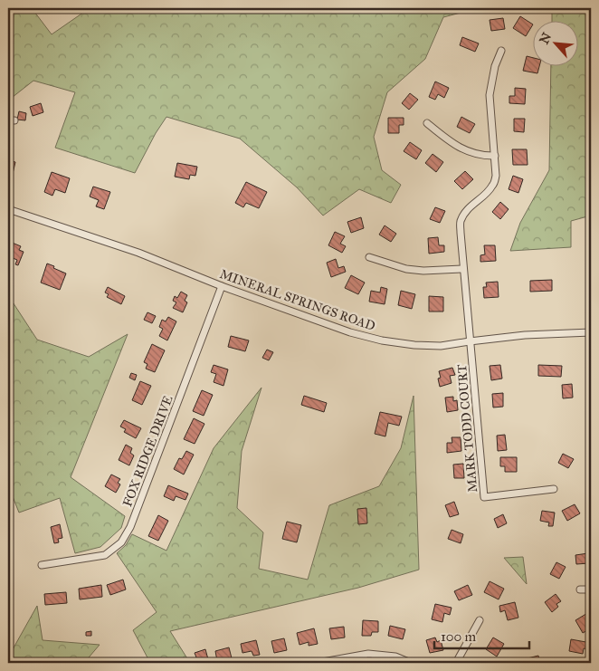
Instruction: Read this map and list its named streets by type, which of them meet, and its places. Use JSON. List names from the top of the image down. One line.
{"streets":{"street":["MINERAL SPRINGS ROAD","MARK TODD COURT","FOX RIDGE DRIVE"]},"crossings":[["MINERAL SPRINGS ROAD","MARK TODD COURT"],["MINERAL SPRINGS ROAD","FOX RIDGE DRIVE"]],"scale_bar":"100 m","north":"top left"}
